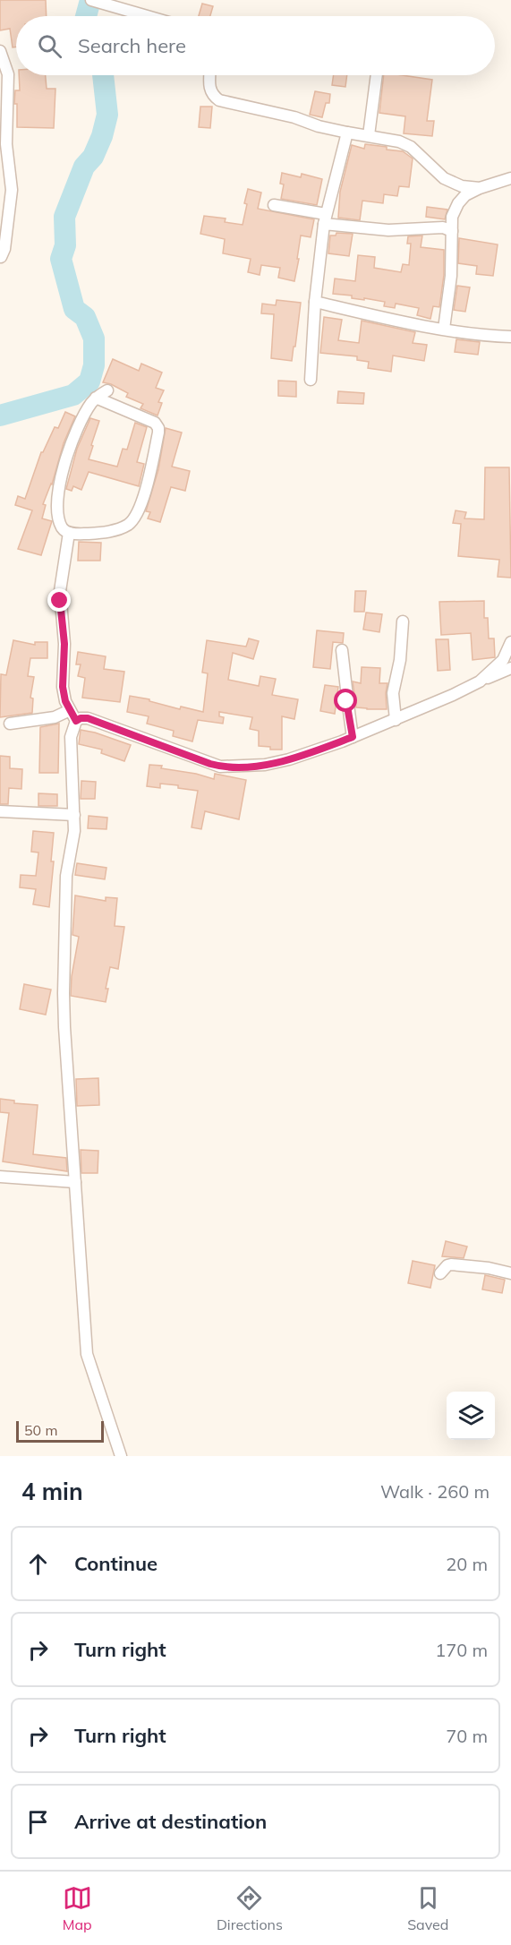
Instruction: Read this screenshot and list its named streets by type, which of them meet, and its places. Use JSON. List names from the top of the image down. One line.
{"scale_bar":"50 m","page":{"search":"Search here","scale":"50 m","heading":["4 min","Walk · 260 m"],"list":[["Continue","20 m"],["Turn right","170 m"],["Turn right","70 m"],"Arrive at destination"],"nav":["Map","Directions","Saved"]}}
